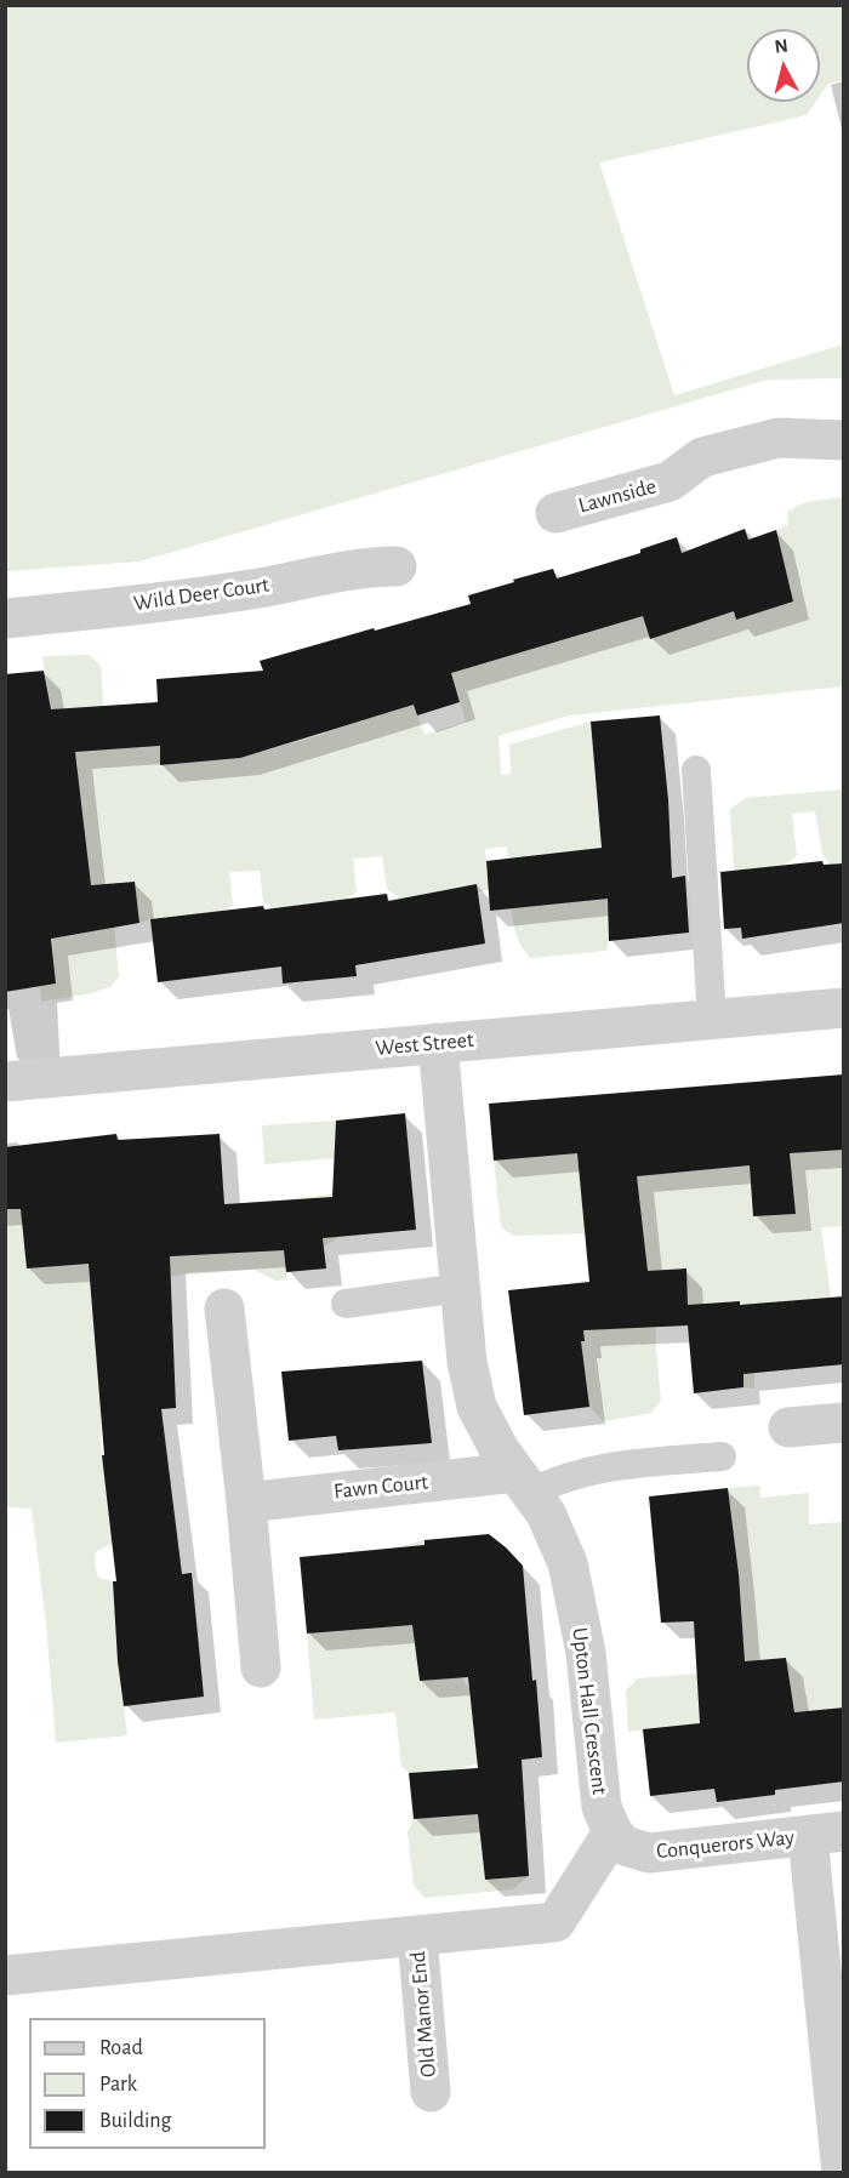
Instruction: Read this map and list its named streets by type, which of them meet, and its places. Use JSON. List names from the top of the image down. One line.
{"streets":{"street":["Lawnside","Wild Deer Court","West Street","Fawn Court","Upton Hall Crescent","Conquerors Way","Old Manor End"]},"crossings":[["West Street","Upton Hall Crescent"],["Fawn Court","Upton Hall Crescent"],["Upton Hall Crescent","Conquerors Way"]],"legend":["Road","Park","Building"],"north":"top"}
